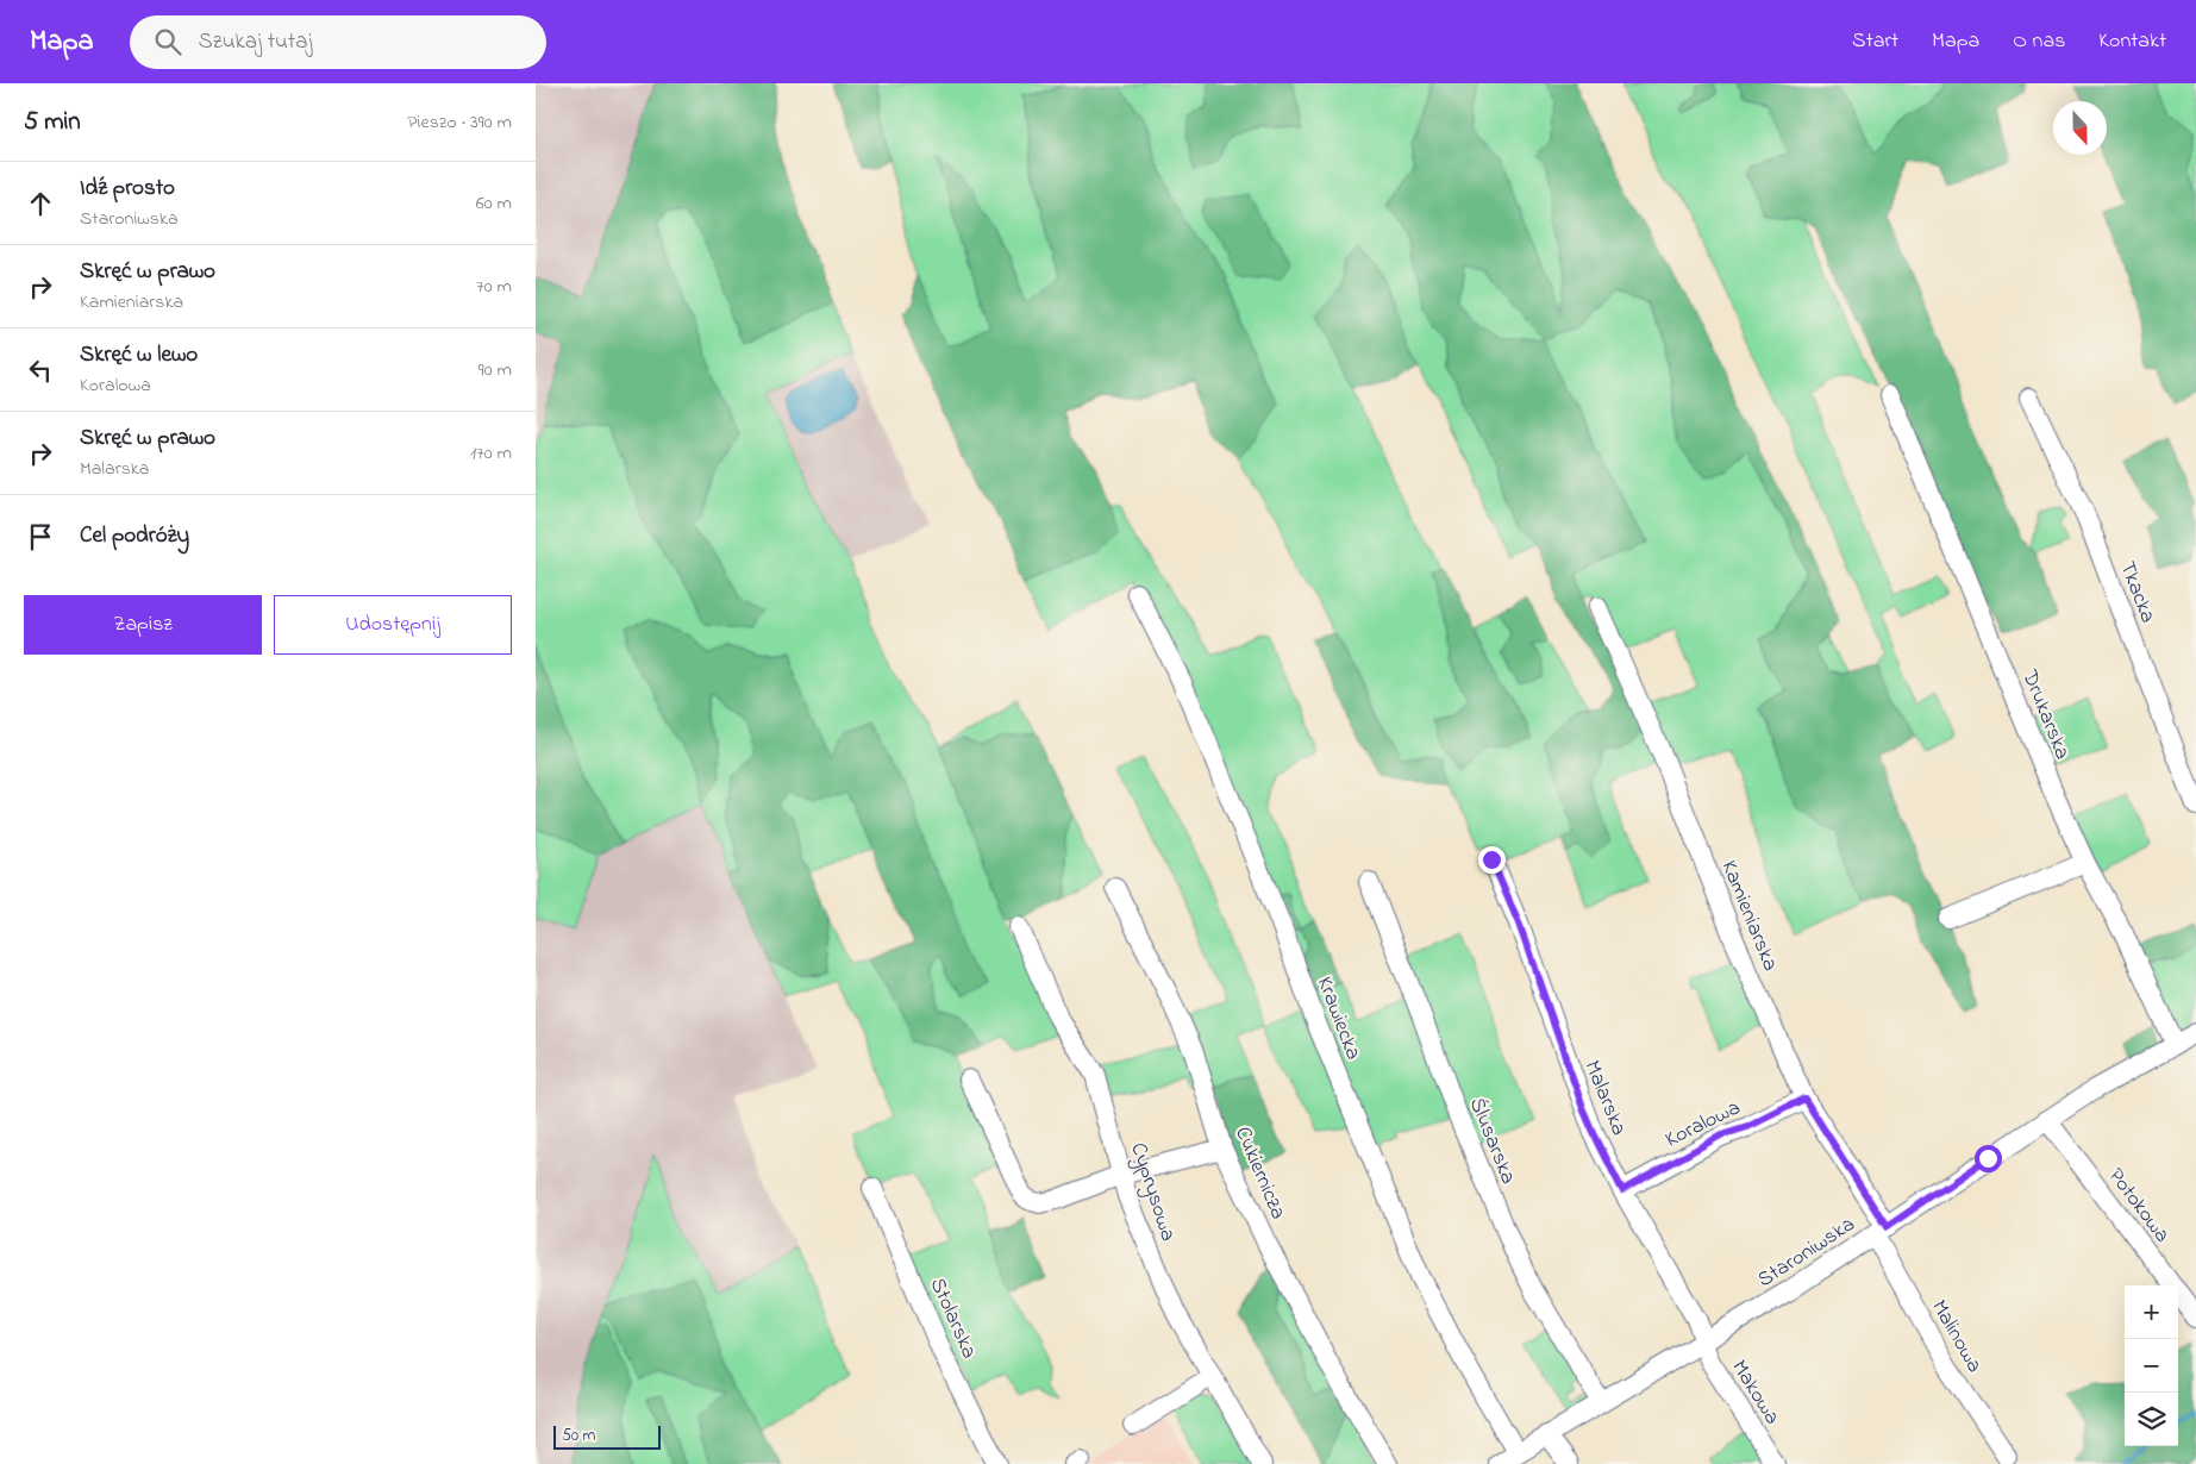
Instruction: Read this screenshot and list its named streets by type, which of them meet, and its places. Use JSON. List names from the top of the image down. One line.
{"streets":{"street":["Tkacka","Drukarska","Kamieniarska","Krawiecka","Malarska","Koralowa","Ślusarska","Cukiernicza","Cyprysowa","Potokowa","Staroniwska","Stolarska","Malinowa","Makowa"]},"crossings":[["Drukarska","Staroniwska"],["Kamieniarska","Koralowa"],["Kamieniarska","Staroniwska"],["Kamieniarska","Malinowa"],["Krawiecka","Staroniwska"],["Malarska","Koralowa"],["Malarska","Staroniwska"],["Malarska","Makowa"],["Ślusarska","Staroniwska"],["Potokowa","Staroniwska"],["Staroniwska","Malinowa"],["Staroniwska","Makowa"]],"scale_bar":"50 m","north":"bottom","page":{"header":"Mapa","search":"Szukaj tutaj","nav":["Start","Mapa","O nas","Kontakt"],"heading":["5 min","Pieszo · 390 m"],"list":[["Idź prosto","Staroniwska","60 m"],["Skręć w prawo","Kamieniarska","70 m"],["Skręć w lewo","Koralowa","90 m"],["Skręć w prawo","Malarska","170 m"],"Cel podróży"],"buttons":["Zapisz","Udostępnij"],"map_buttons":["+","−"],"scale":"50 m"}}
